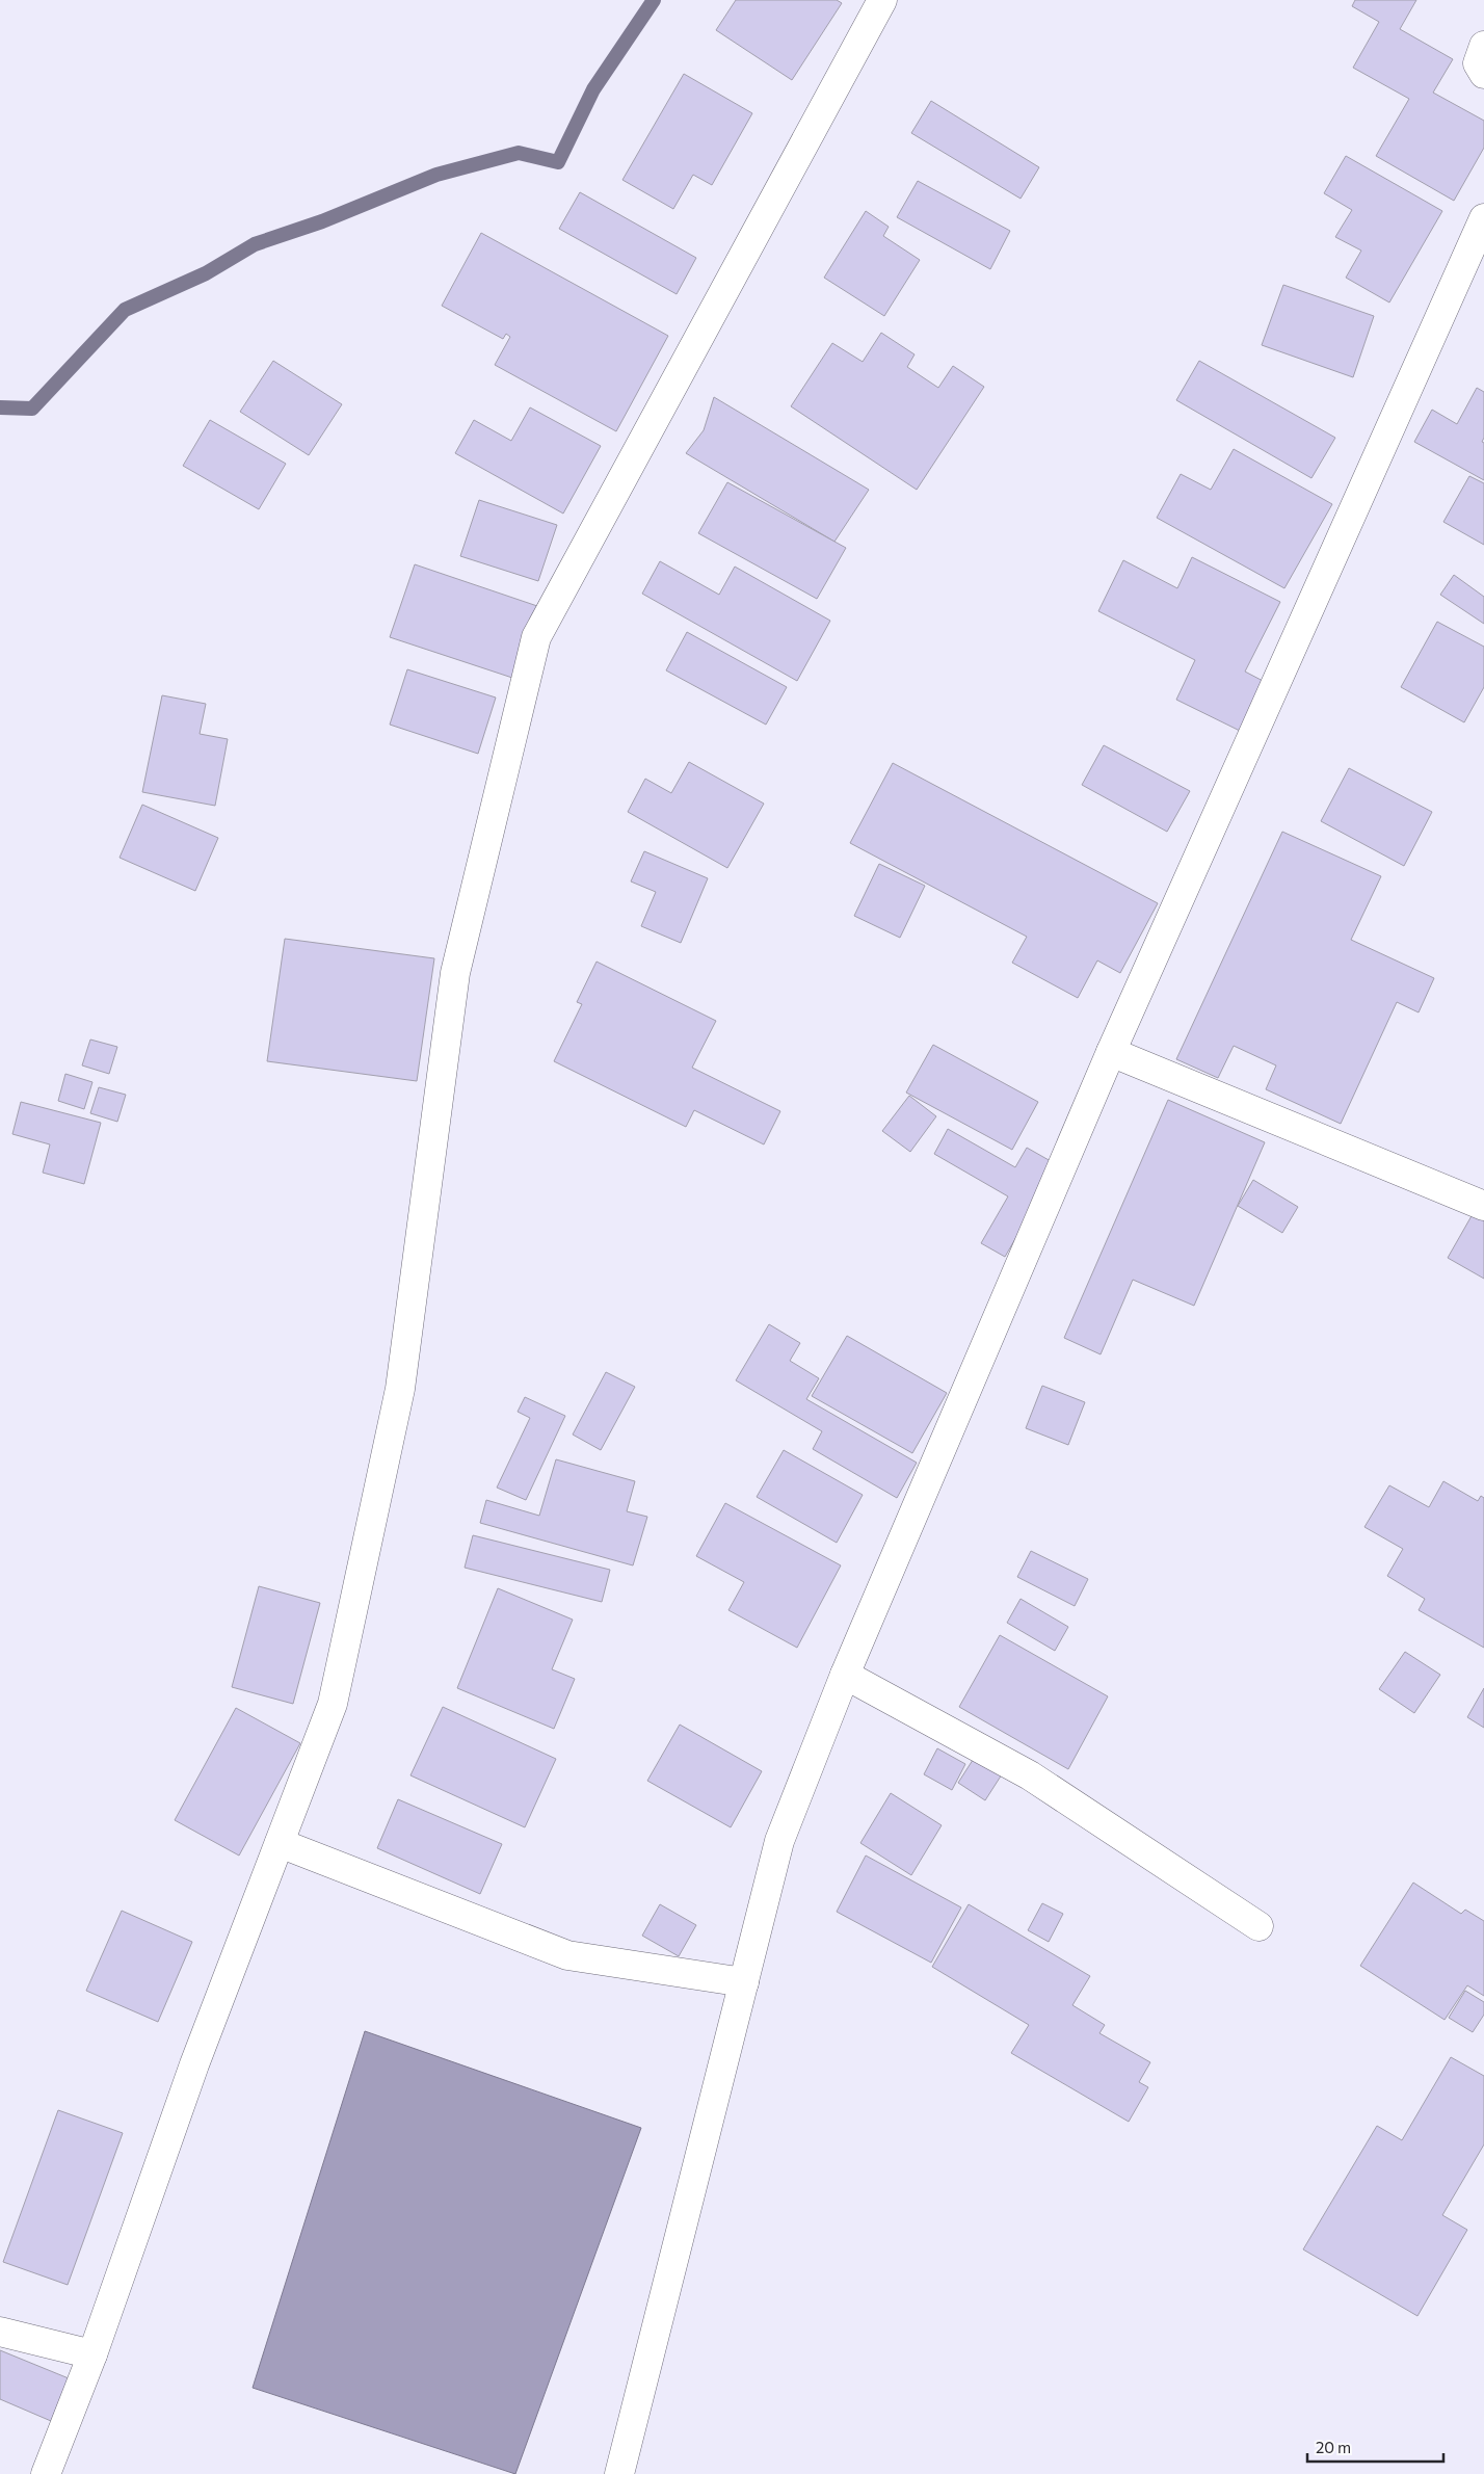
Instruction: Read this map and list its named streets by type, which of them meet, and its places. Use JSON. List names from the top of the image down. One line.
{"scale_bar":"20 m"}
